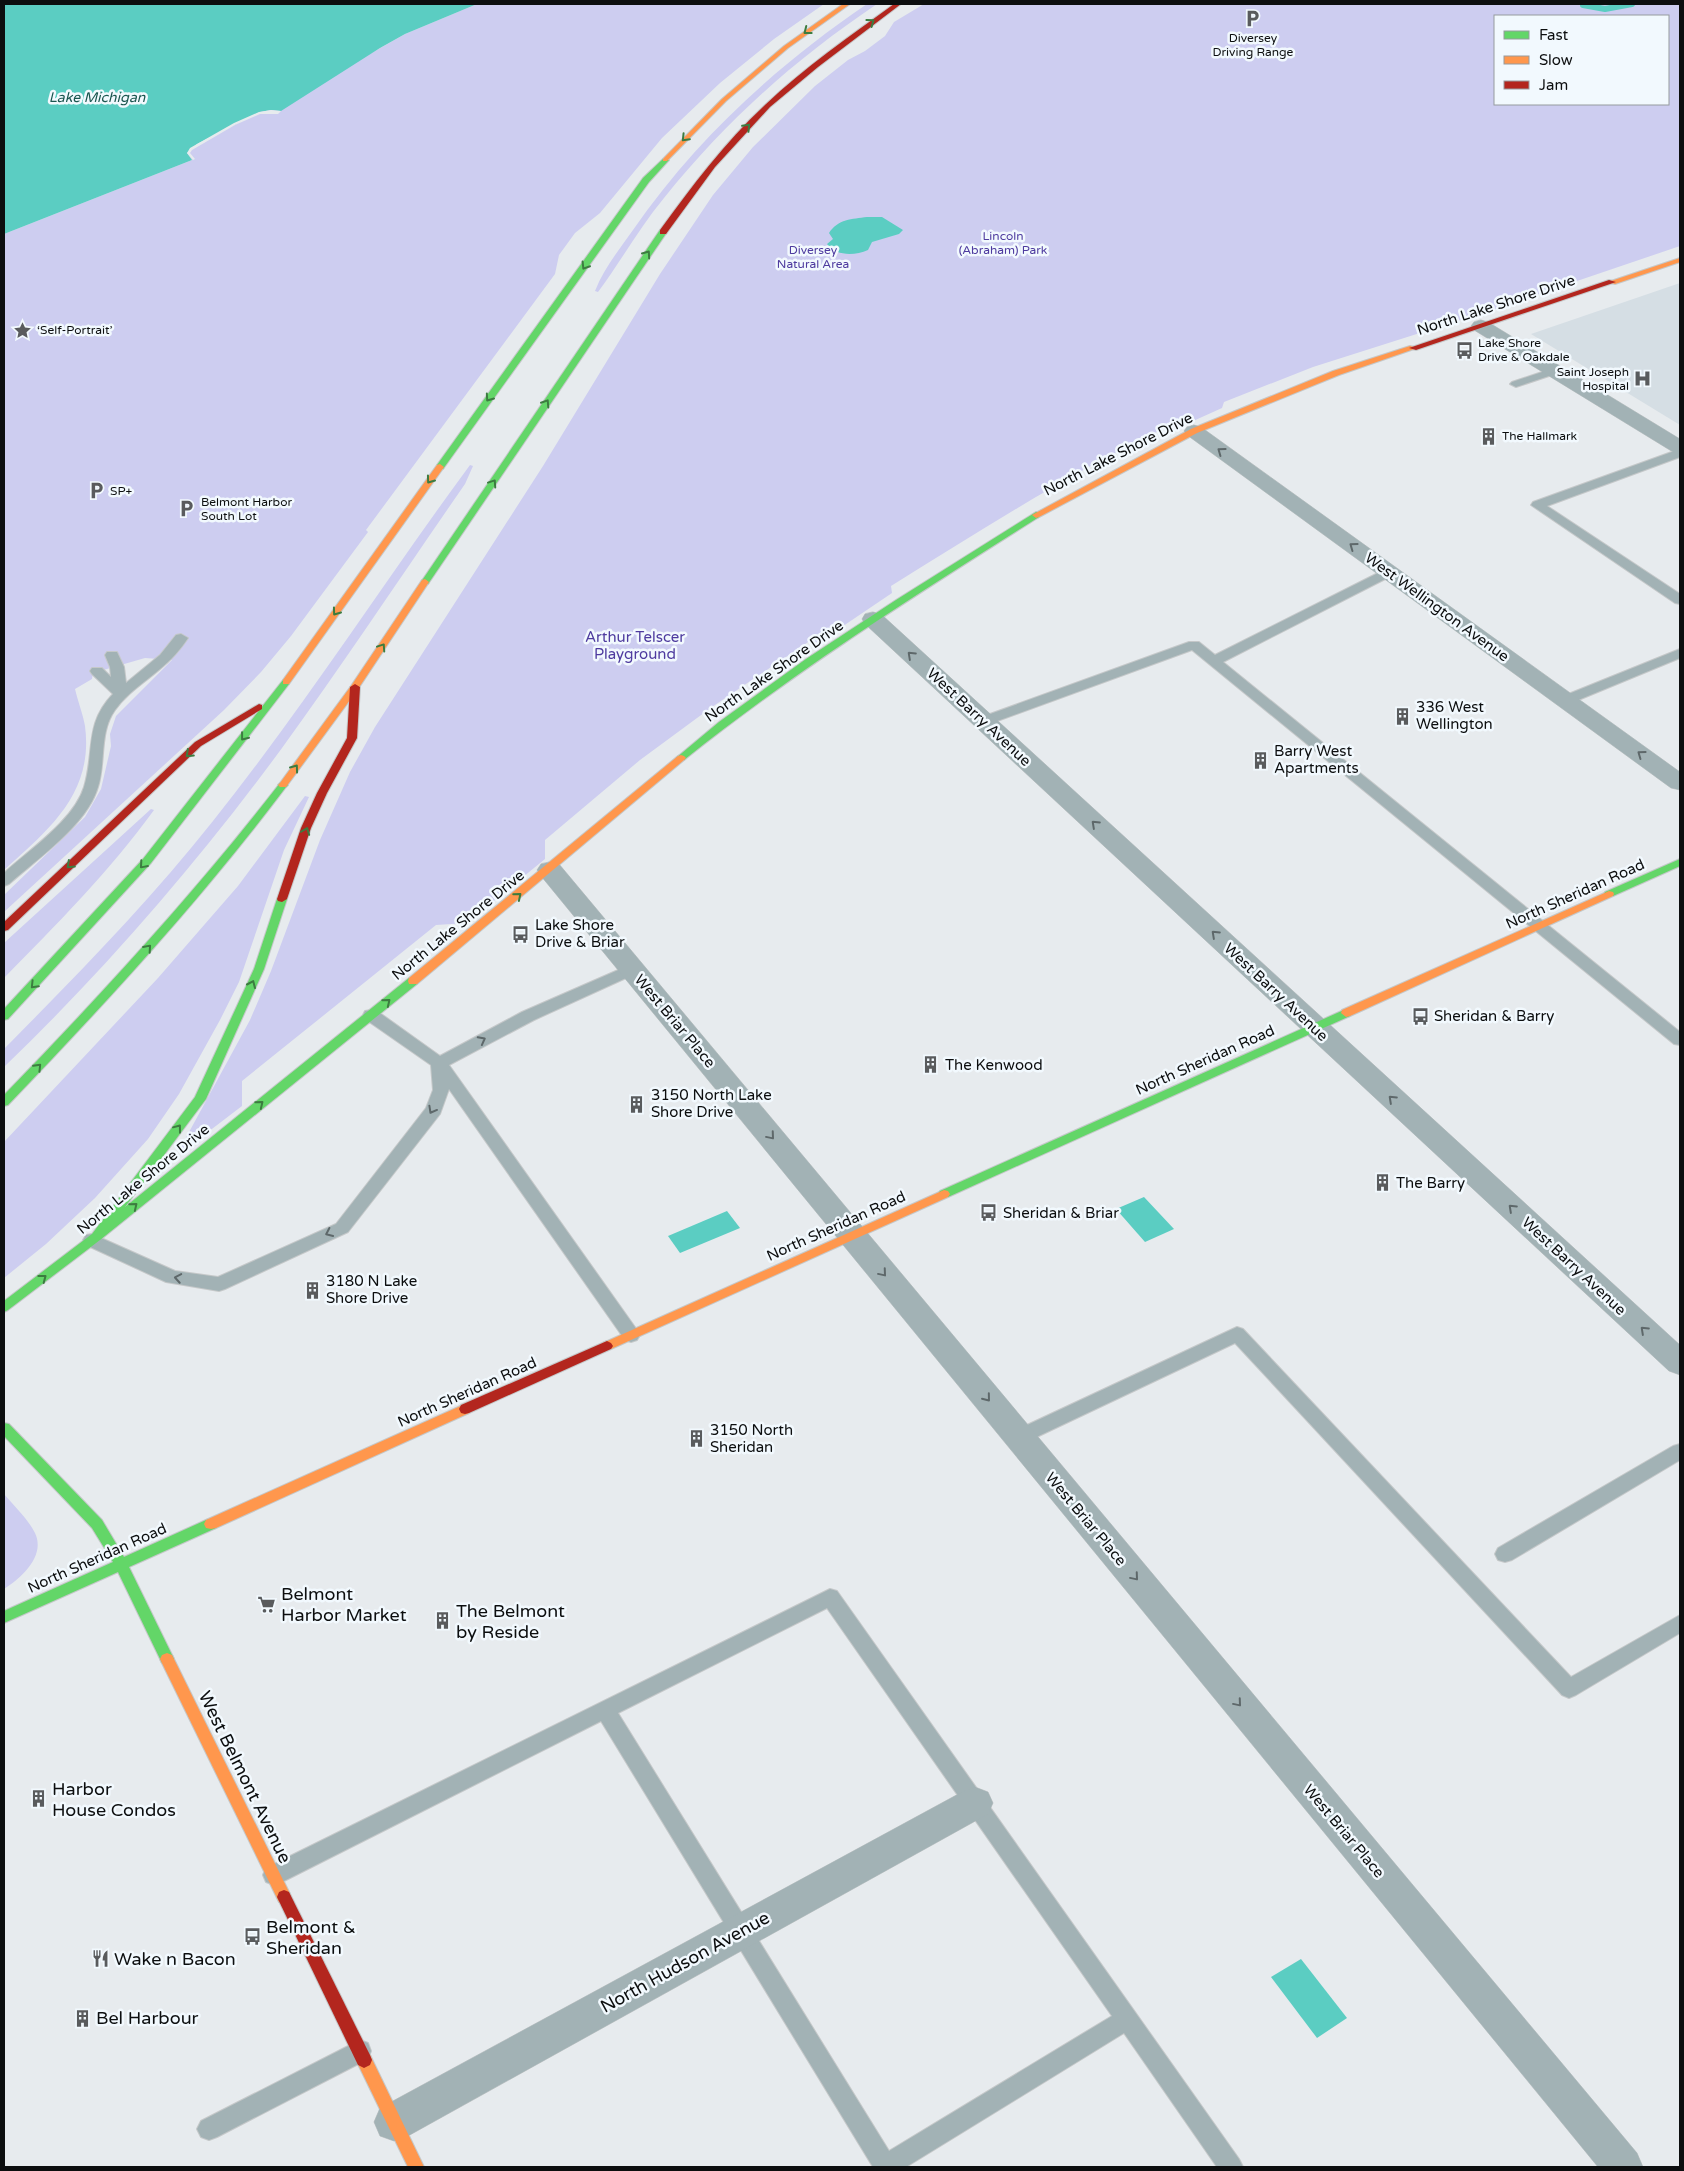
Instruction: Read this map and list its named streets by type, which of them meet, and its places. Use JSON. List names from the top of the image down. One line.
{"streets":{"main road":["North Lake Shore Drive","North Sheridan Road","West Belmont Avenue"],"street":["West Wellington Avenue","West Barry Avenue","West Briar Place","North Hudson Avenue"]},"crossings":[["North Lake Shore Drive","West Wellington Avenue"],["North Lake Shore Drive","West Barry Avenue"],["North Lake Shore Drive","West Briar Place"],["West Barry Avenue","North Sheridan Road"],["North Sheridan Road","West Briar Place"],["North Sheridan Road","West Belmont Avenue"],["West Belmont Avenue","North Hudson Avenue"]],"one_way":["North Lake Shore Drive","West Wellington Avenue","West Barry Avenue","West Briar Place"],"water":["Lake Michigan"],"parks":["Lincoln (Abraham) Park","Diversey Natural Area","Arthur Telscer Playground"],"places":{"parking":["Diversey Driving Range","SP+","Belmont Harbor South Lot"],"place":["‘Self-Portrait’"],"bus stop":["Lake Shore Drive & Oakdale","Lake Shore Drive & Briar","Sheridan & Barry","Sheridan & Briar","Belmont & Sheridan"],"hospital":["Saint Joseph Hospital"],"building":["The Hallmark","336 West Wellington","Barry West Apartments","The Kenwood","3150 North Lake Shore Drive","The Barry","3180 N Lake Shore Drive","3150 North Sheridan","The Belmont by Reside","Harbor House Condos","Bel Harbour"],"supermarket":["Belmont Harbor Market"],"restaurant":["Wake n Bacon"]},"legend":["Fast","Slow","Jam"]}
